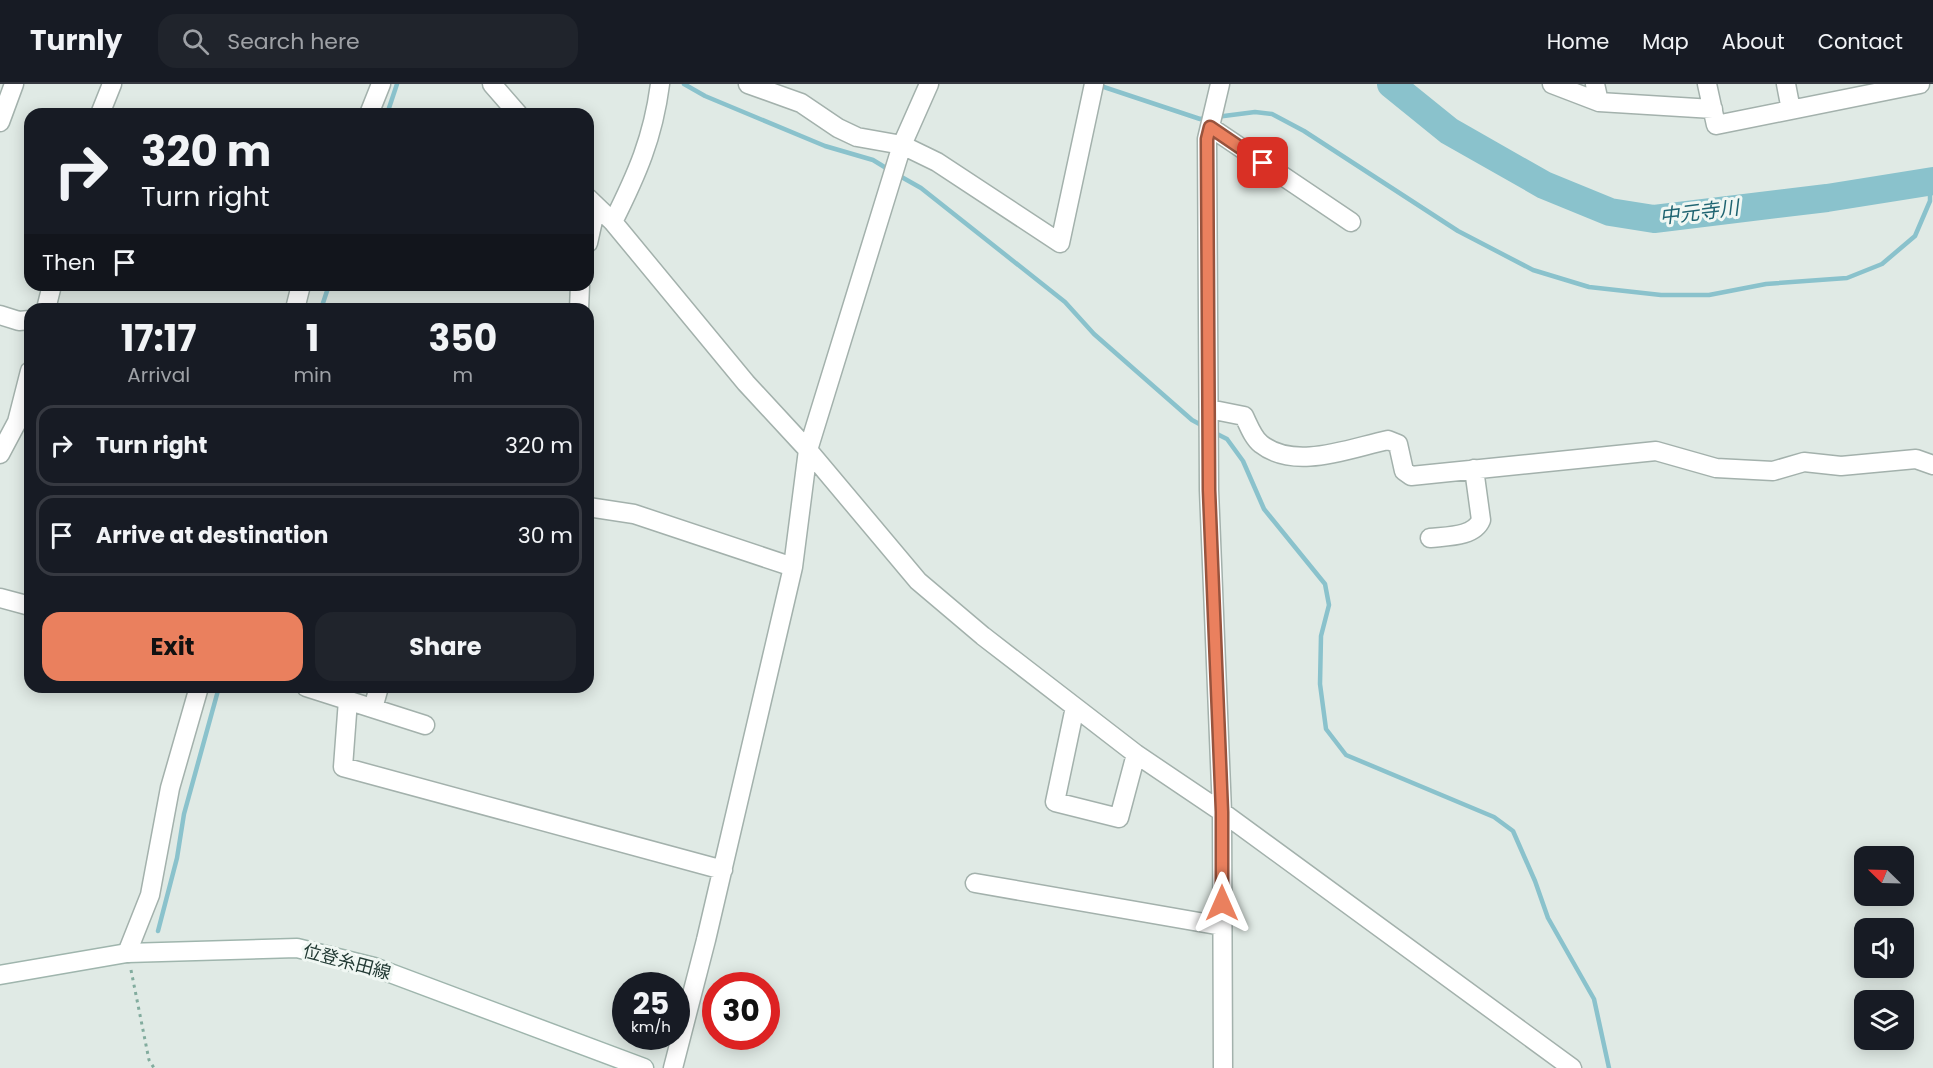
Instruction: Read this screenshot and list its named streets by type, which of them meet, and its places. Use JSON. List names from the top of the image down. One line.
{"streets":{"street":["位登糸田線"]},"water":["中元寺川"],"north":"top left","page":{"header":"Turnly","search":"Search here","nav":["Home","Map","About","Contact"],"turn":["320 m","Turn right"],"then":"Then","eta":["17:17","Arrival","1","min","350","m"],"list":[{"name":"Turn right","value":"320 m"},{"name":"Arrive at destination","value":"30 m"}],"buttons":["Exit","Share"],"speed":"25 km/h","limit":"30"}}
